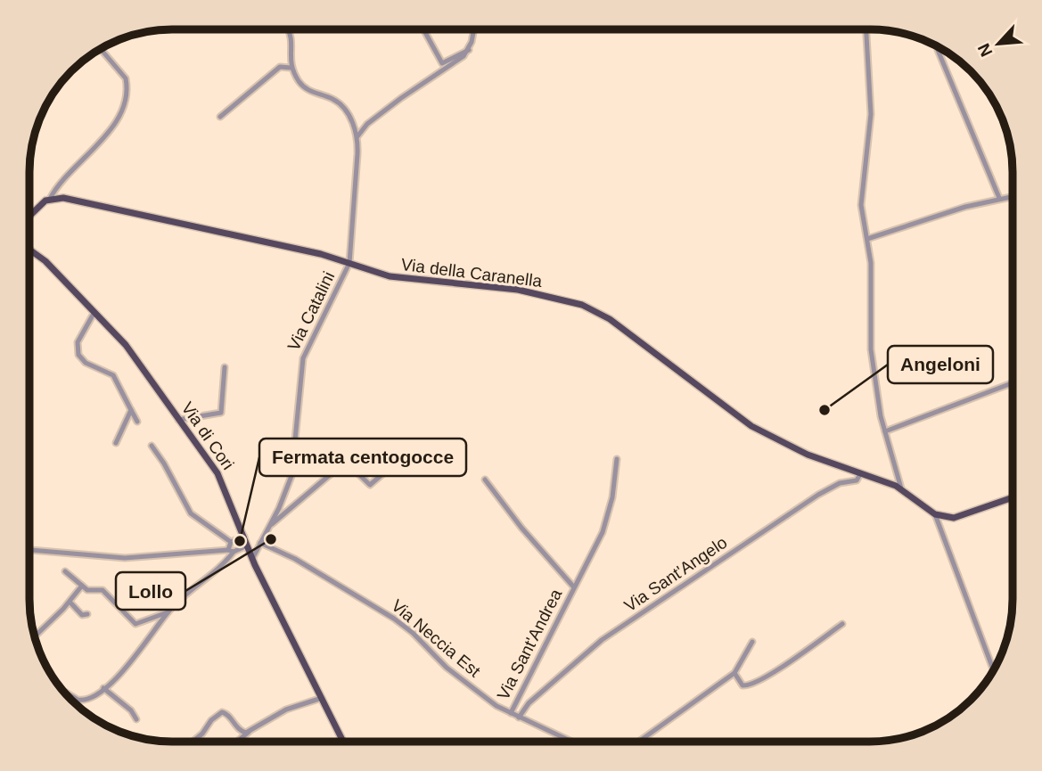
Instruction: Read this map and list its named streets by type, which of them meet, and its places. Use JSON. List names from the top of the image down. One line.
{"streets":{"main road":["Via della Caranella","Via di Cori"],"street":["Via Catalini","Via Sant'Angelo","Via Neccia Est","Via Sant'Andrea"]},"crossings":[["Via della Caranella","Via Catalini"],["Via della Caranella","Via Sant'Angelo"],["Via Catalini","Via di Cori"],["Via Catalini","Via Neccia Est"],["Via Sant'Angelo","Via Neccia Est"],["Via Neccia Est","Via Sant'Andrea"]],"places":["Angeloni","Lollo","Fermata centogocce"],"north":"bottom left"}
